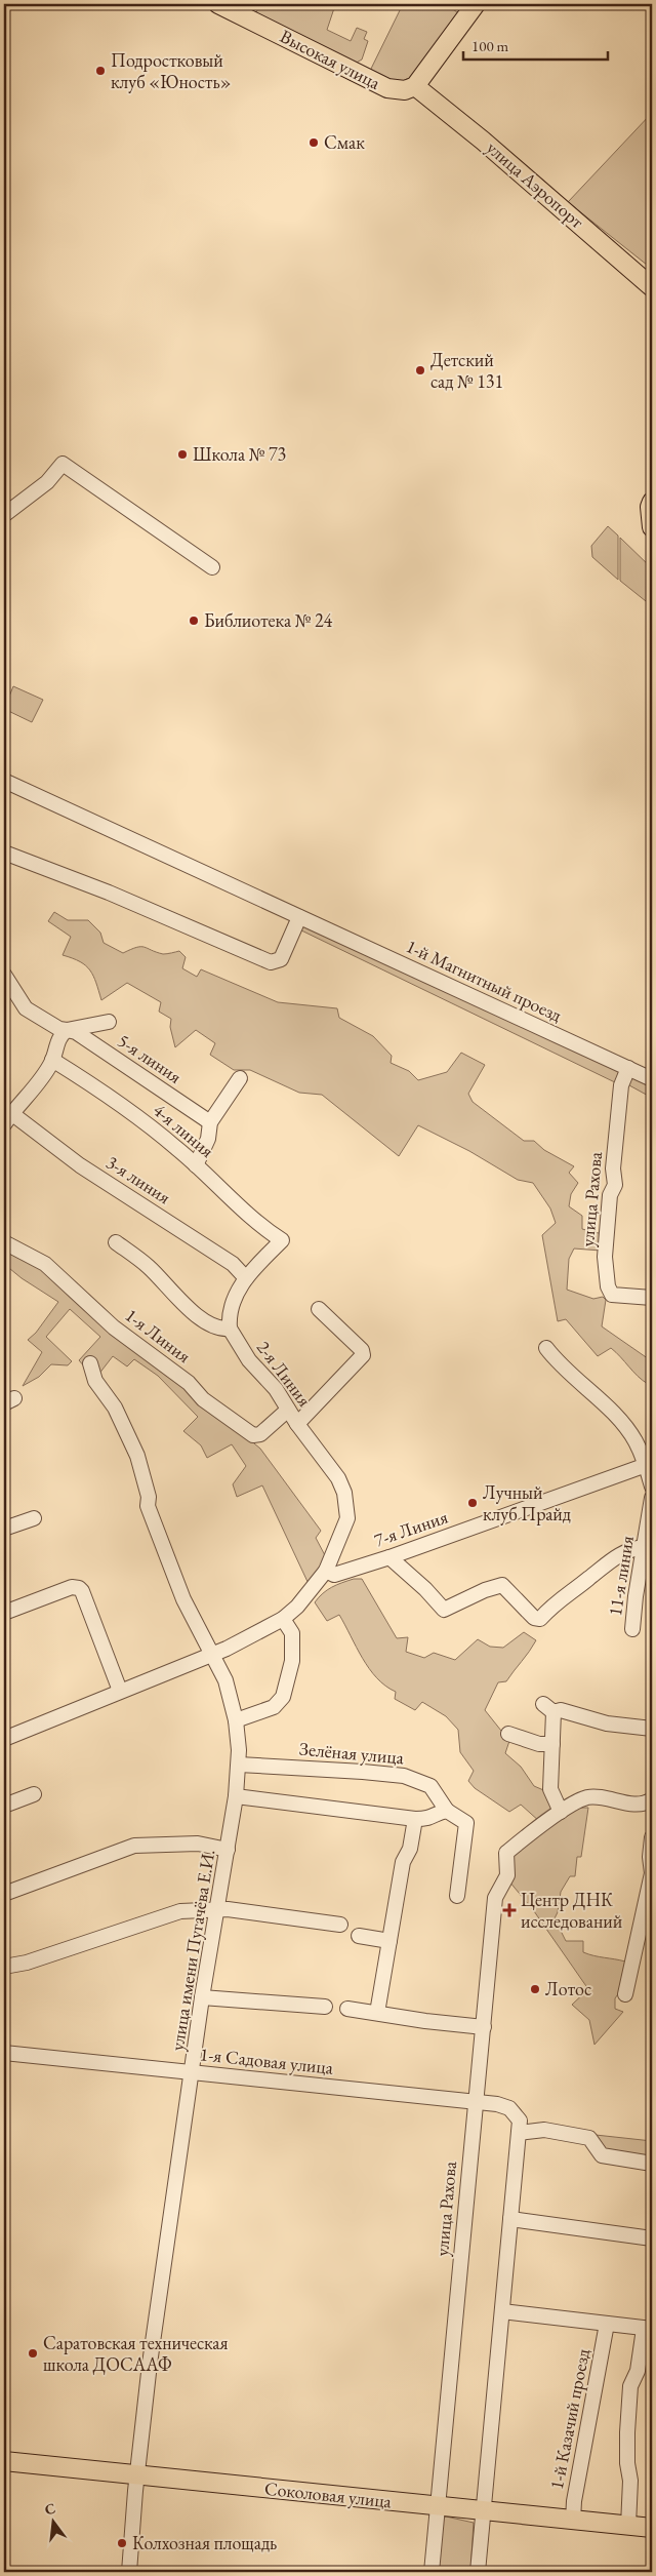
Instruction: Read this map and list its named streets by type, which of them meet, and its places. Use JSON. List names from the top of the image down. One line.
{"streets":{"main road":["Высокая улица","улица Аэропорт","Соколовая улица"],"street":["1-й Магнитный проезд","5-я линия","4-я линия","3-я линия","улица Рахова","1-я Линия","2-я Линия","7-я Линия","11-я линия","Зелёная улица","улица имени Пугачёва Е.И.","1-я Садовая улица","1-й Казачий проезд"]},"crossings":[["Высокая улица","улица Аэропорт"],["1-й Магнитный проезд","улица Рахова"],["4-я линия","3-я линия"],["улица Рахова","1-я Садовая улица"],["улица Рахова","Соколовая улица"],["1-я Линия","2-я Линия"],["2-я Линия","7-я Линия"],["2-я Линия","улица имени Пугачёва Е.И."],["Зелёная улица","улица имени Пугачёва Е.И."],["улица имени Пугачёва Е.И.","1-я Садовая улица"],["улица имени Пугачёва Е.И.","Соколовая улица"],["1-й Казачий проезд","Соколовая улица"]],"places":{"other":["Подростковый клуб «Юность»","Смак","Детский сад № 131","Школа № 73","Библиотека № 24","Лучный клуб Прайд","Лотос","Саратовская техническая школа ДОСААФ","Колхозная площадь"],"health":["Центр ДНК исследований"]},"scale_bar":"100 m","north":"top"}
